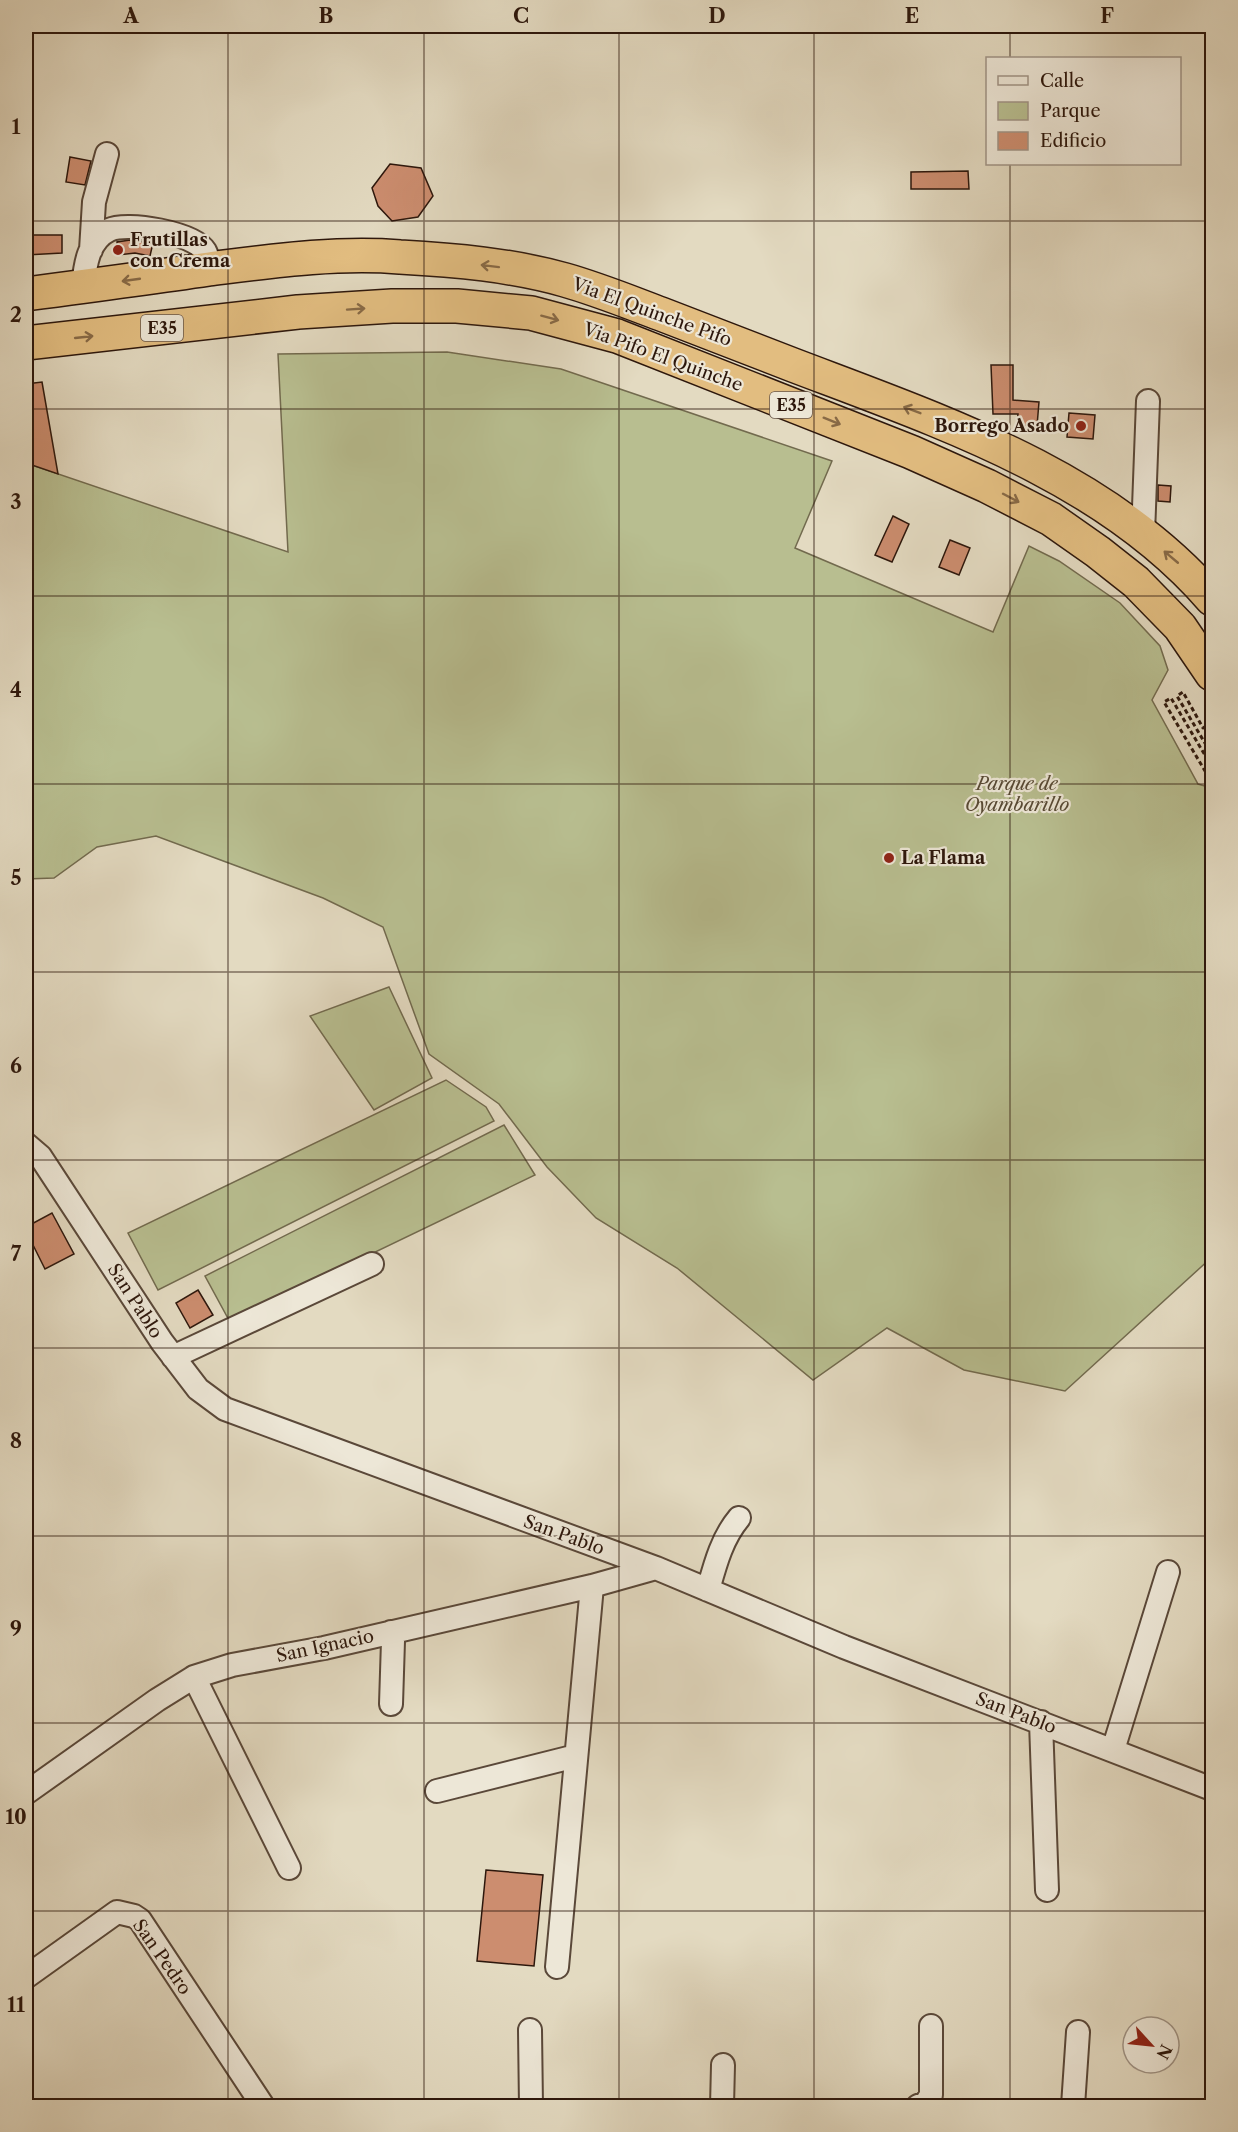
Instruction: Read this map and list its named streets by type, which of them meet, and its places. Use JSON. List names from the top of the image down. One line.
{"streets":{"highway":["Via El Quinche Pifo","E35","Via Pifo El Quinche"],"street":["San Pablo","San Ignacio","San Pedro"]},"crossings":[["San Pablo","San Ignacio"]],"one_way":["Via El Quinche Pifo","Via Pifo El Quinche"],"parks":["Parque de Oyambarillo"],"places":["Frutillas con Crema","Borrego Asado","La Flama"],"legend":["Calle","Parque","Edificio"],"north":"bottom right","grid":{"columns":["A","B","C","D","E","F"],"rows":["1","2","3","4","5","6","7","8","9","10","11"]}}
